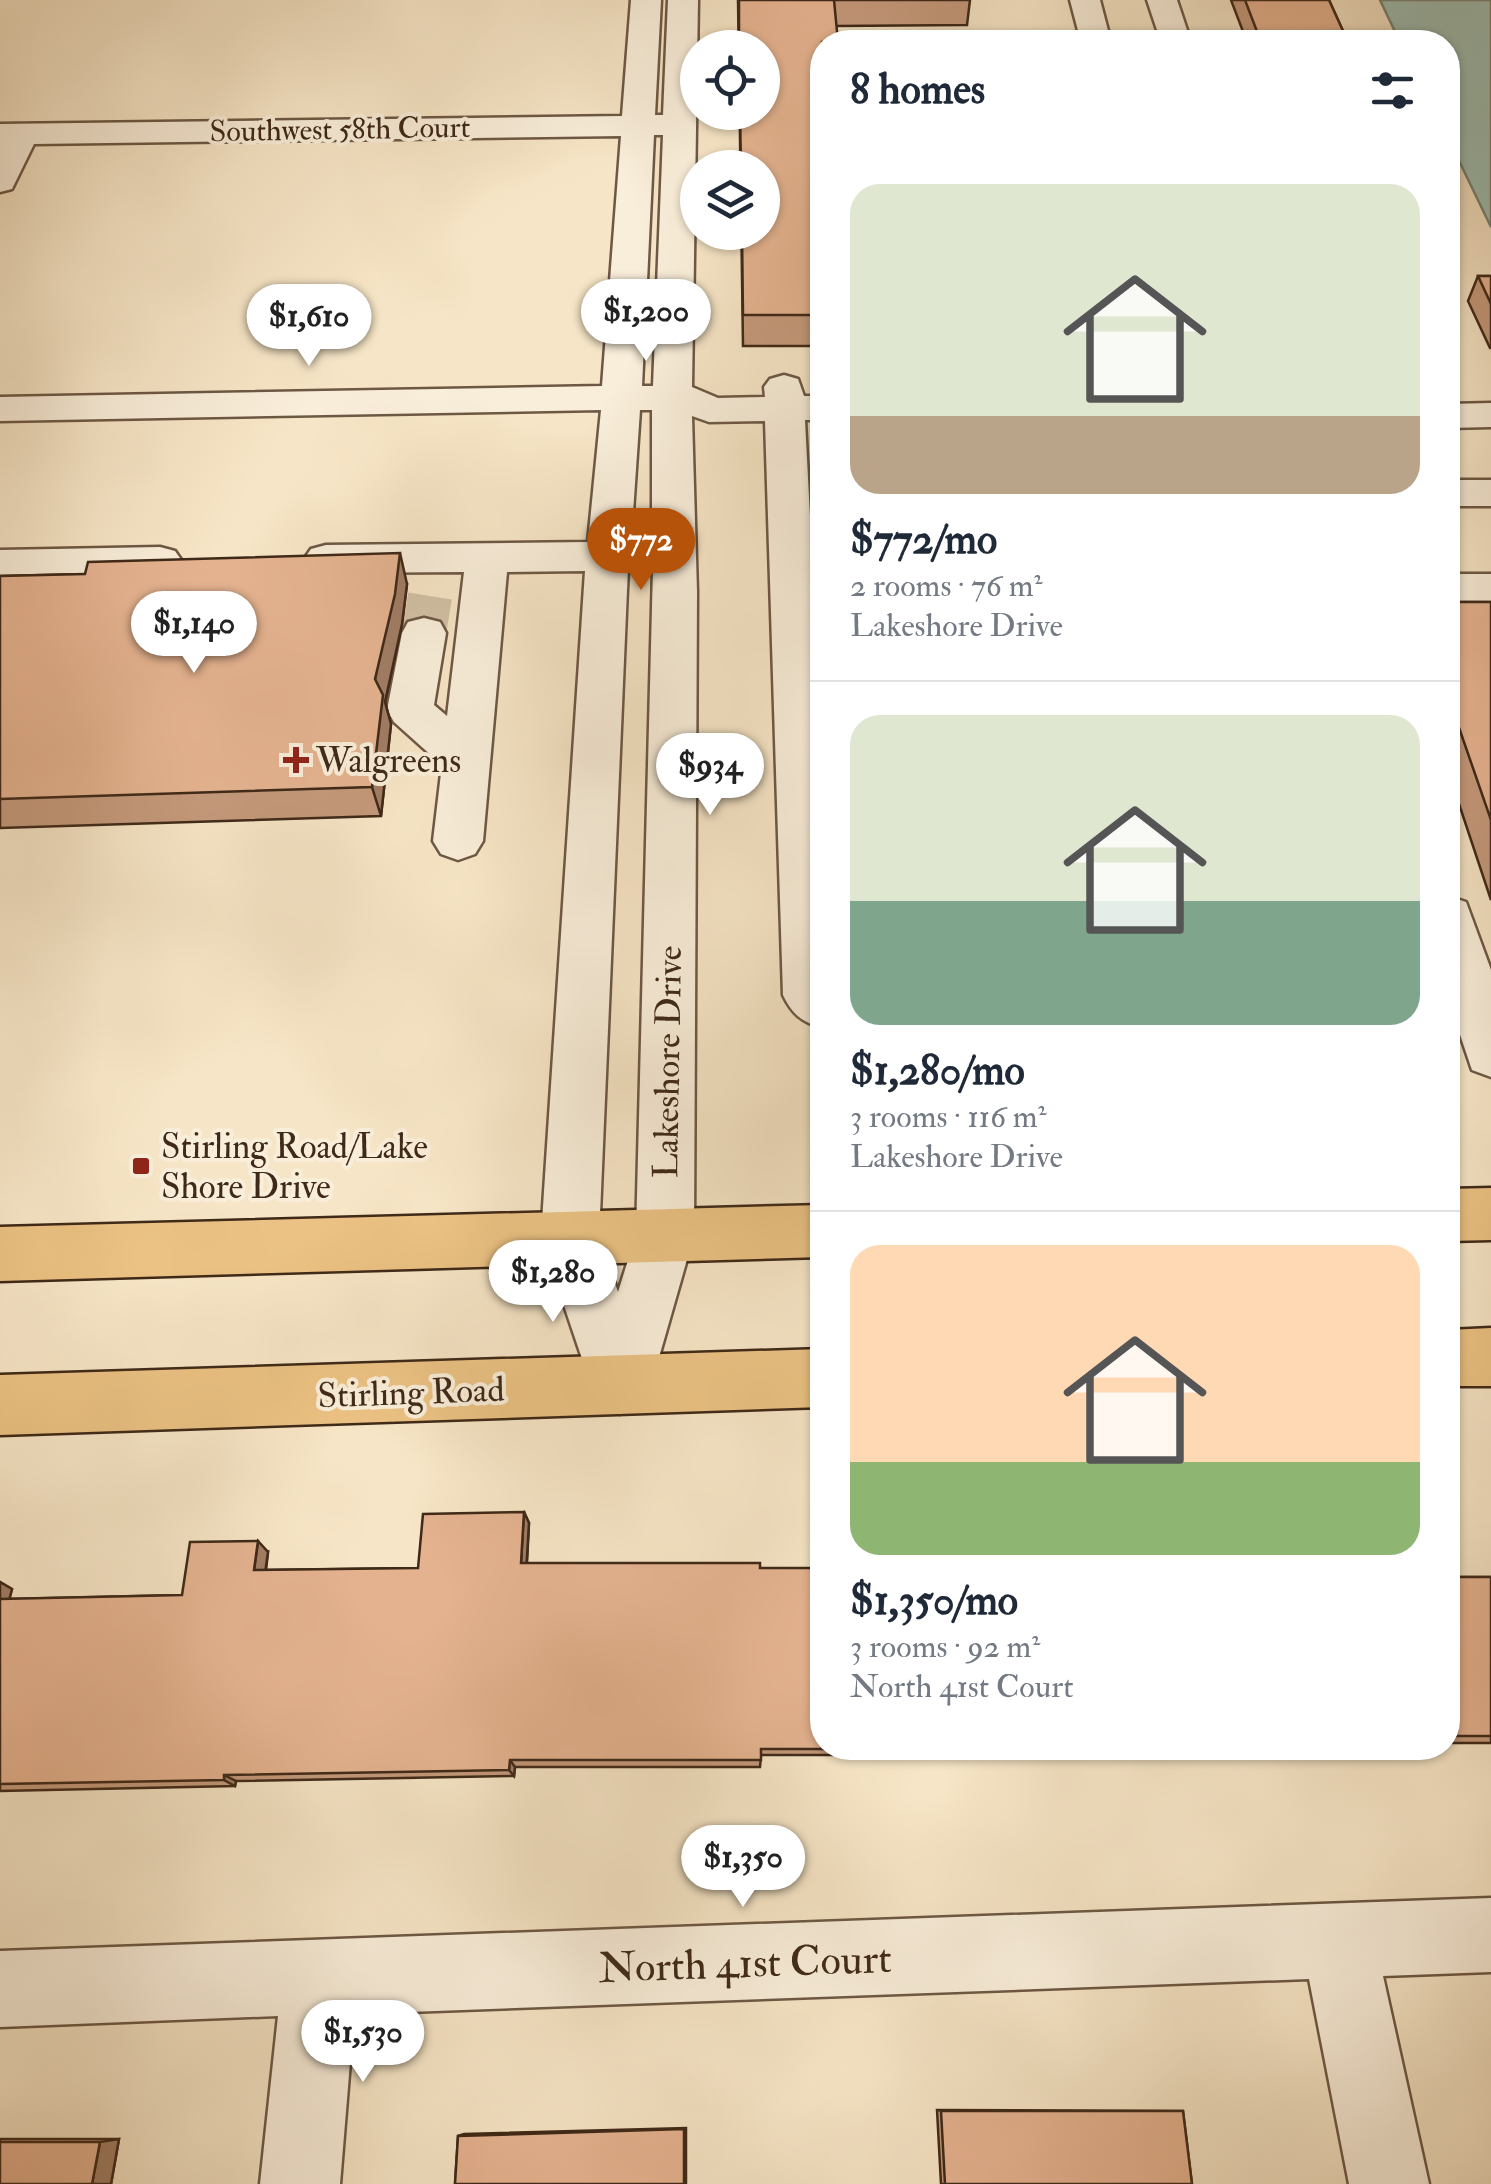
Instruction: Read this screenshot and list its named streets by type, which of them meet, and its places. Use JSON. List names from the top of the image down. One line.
{"streets":{"main road":["Stirling Road"],"street":["Southwest 58th Court","Lakeshore Drive","North 41st Court"]},"crossings":[["Southwest 58th Court","Lakeshore Drive"],["Lakeshore Drive","Stirling Road"]],"places":{"health":["Walgreens"],"transit":["Stirling Road/Lake Shore Drive"]},"page":{"heading":"8 homes","list":[{"name":"$772/mo","note":"2 rooms · 76 m² · Lakeshore Drive"},{"name":"$1,280/mo","note":"3 rooms · 116 m² · Lakeshore Drive"},{"name":"$1,350/mo","note":"3 rooms · 92 m² · North 41st Court"}],"price":["$1,200","$1,610","$772","$1,140","$934","$1,280","$1,350","$1,530"]}}
